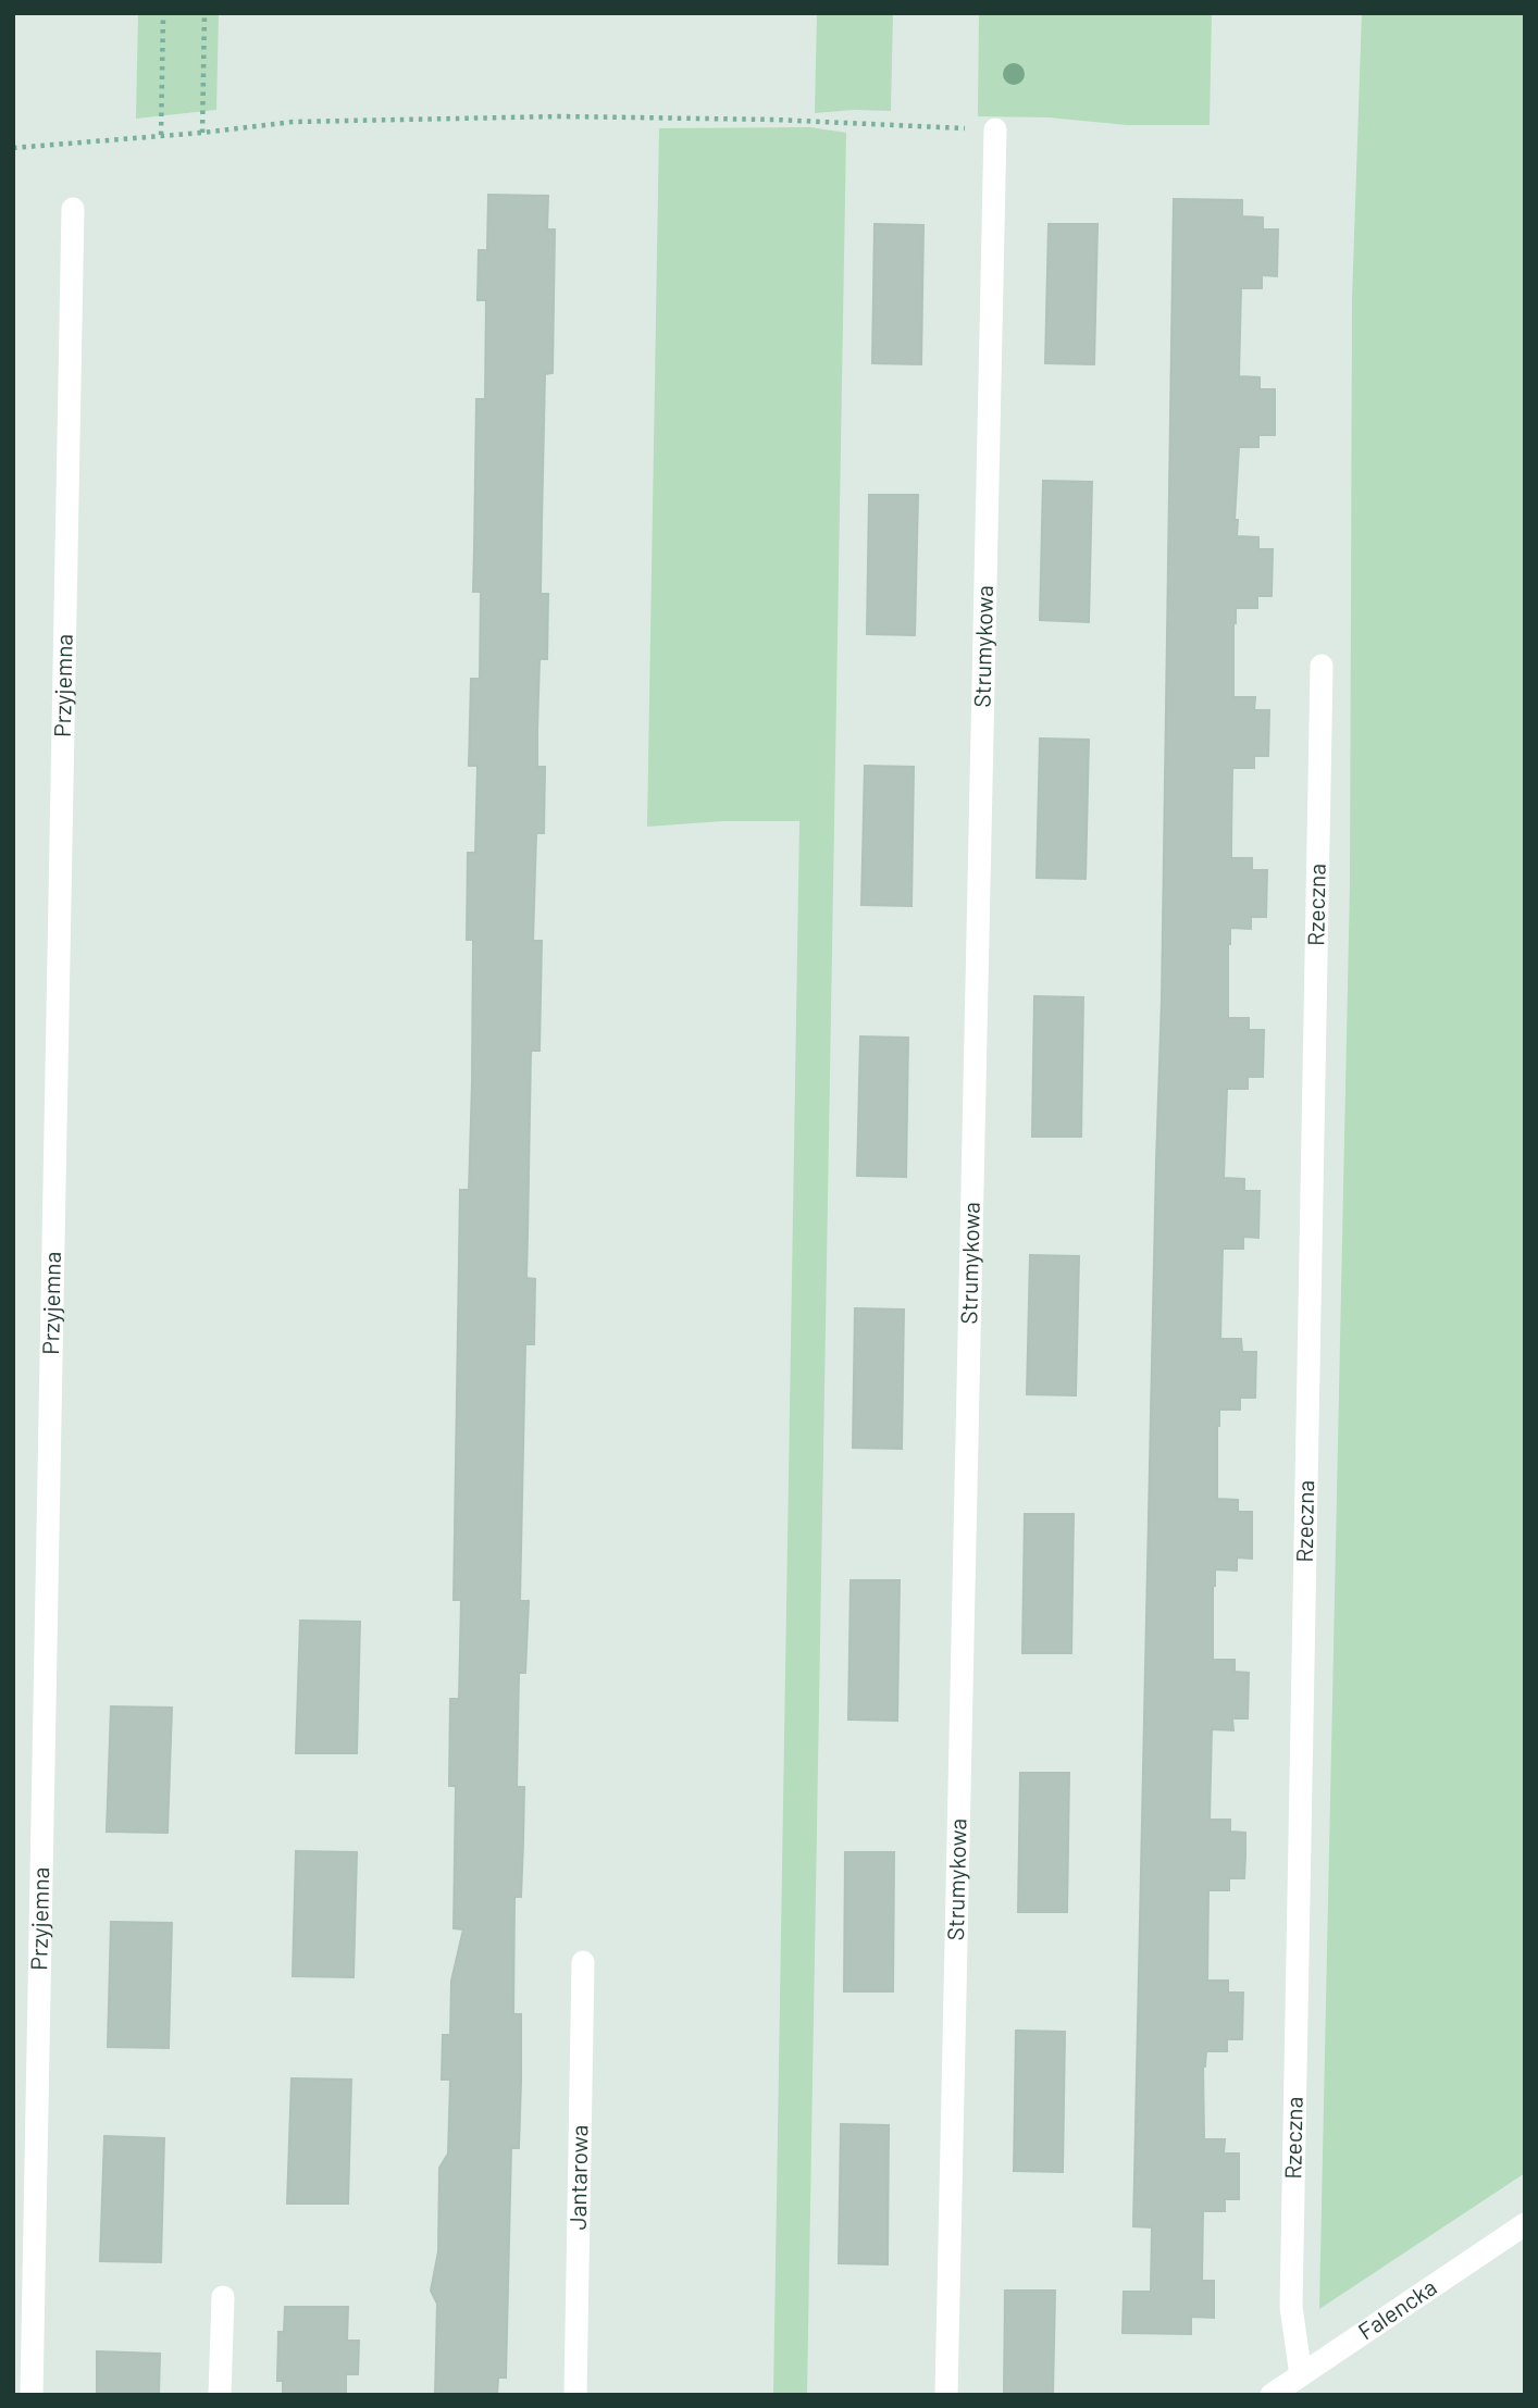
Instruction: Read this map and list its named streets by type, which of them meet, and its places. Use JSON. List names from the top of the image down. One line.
{"streets":{"street":["Strumykowa","Przyjemna","Rzeczna","Jantarowa","Falencka"]},"crossings":[["Rzeczna","Falencka"]]}
